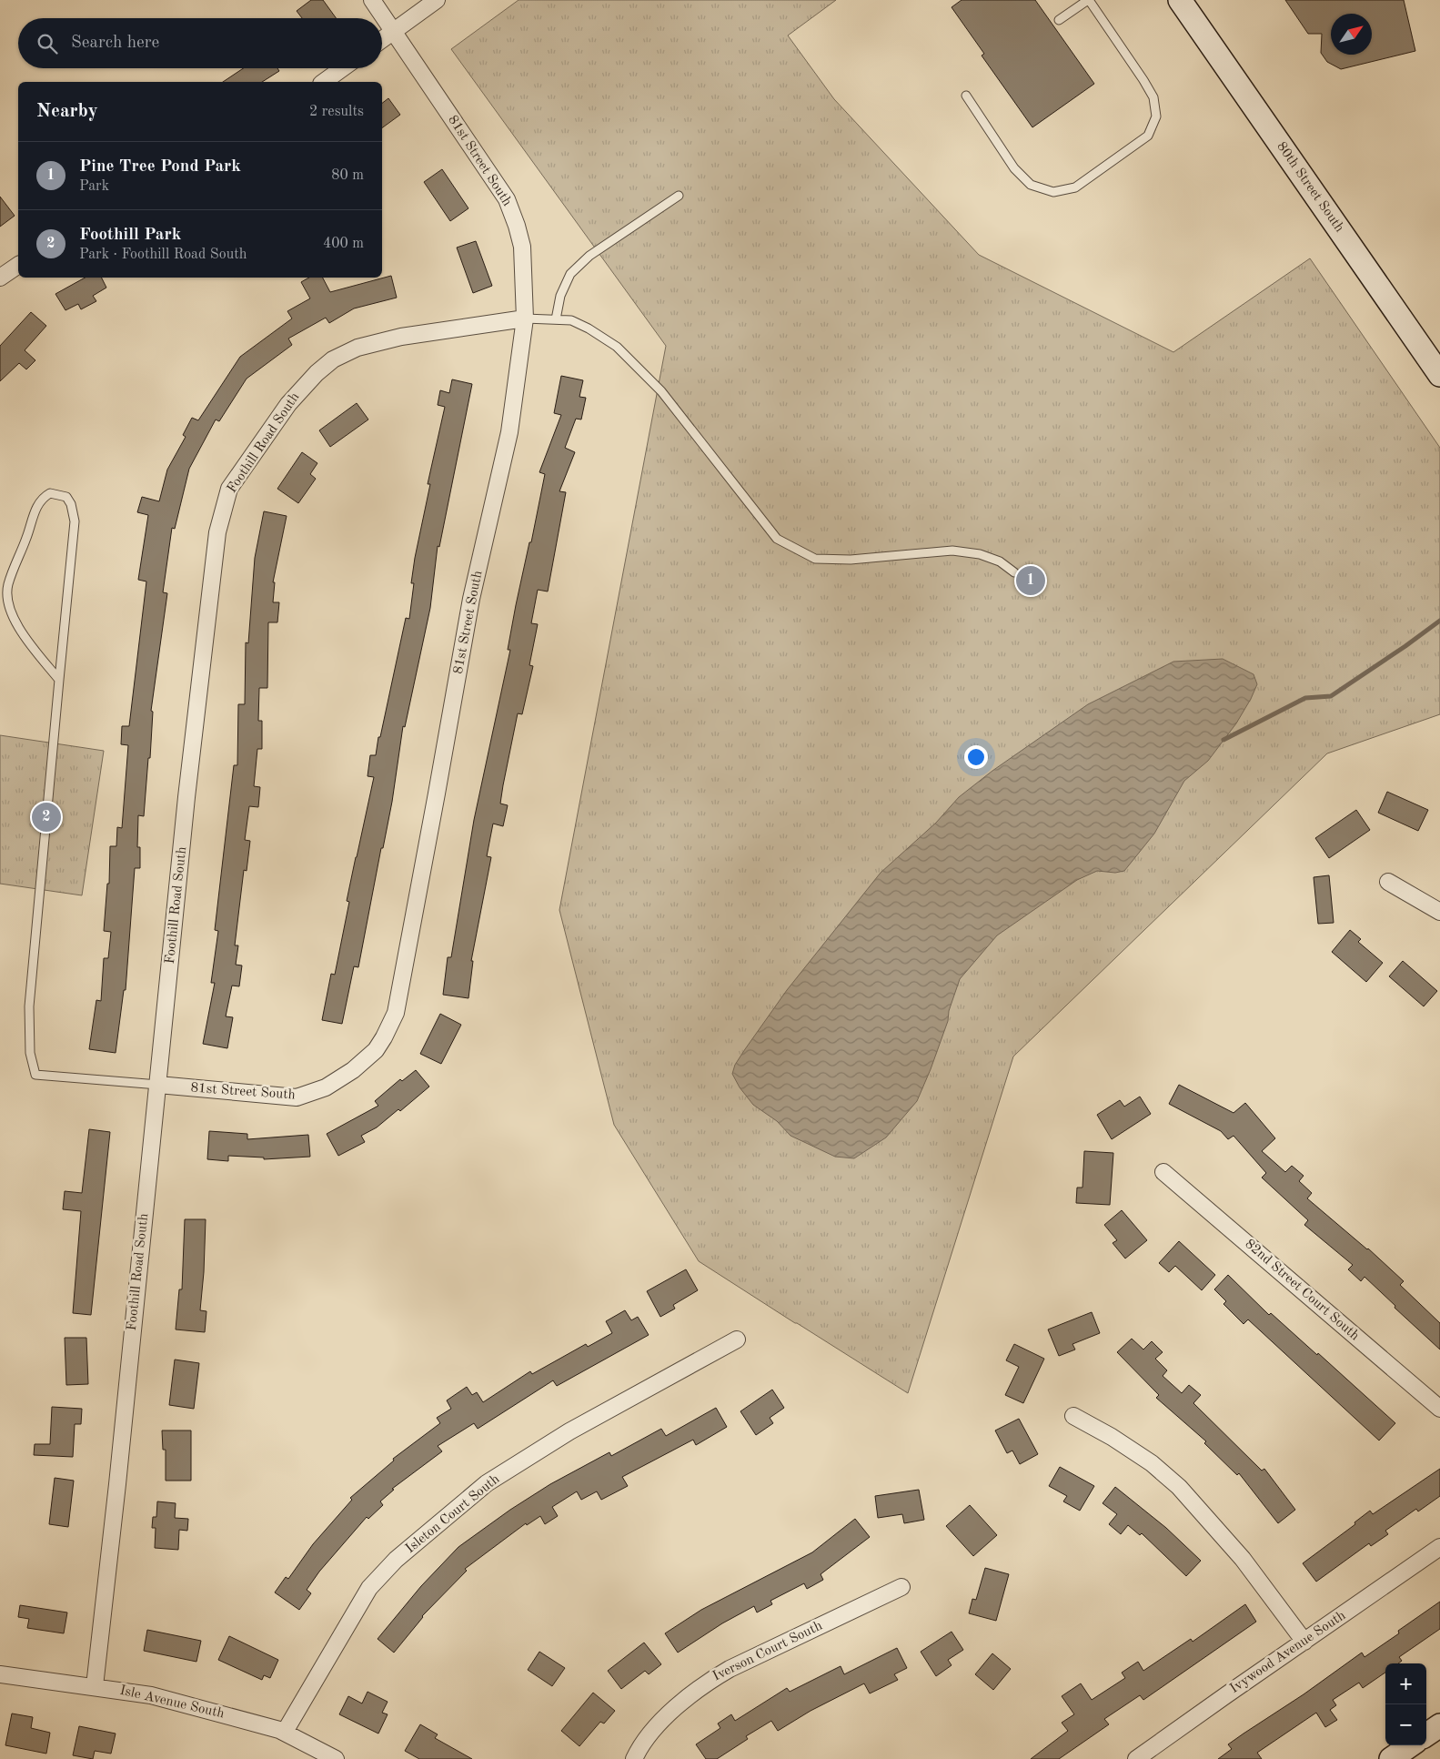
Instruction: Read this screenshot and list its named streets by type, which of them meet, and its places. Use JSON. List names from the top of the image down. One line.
{"streets":{"main road":["80th Street South"],"street":["81st Street South","Foothill Road South","82nd Street Court South","Isleton Court South","Iverson Court South","Ivywood Avenue South","Isle Avenue South"]},"crossings":[["81st Street South","Foothill Road South"],["Foothill Road South","Isle Avenue South"],["Isleton Court South","Isle Avenue South"]],"north":"top right","page":{"search":"Search here","heading":["Nearby","2 results"],"list":[{"mark":"1","name":"Pine Tree Pond Park","note":"Park","value":"80 m"},{"mark":"2","name":"Foothill Park","note":"Park · Foothill Road South","value":"400 m"}],"pins":["1","2"],"map_buttons":["+","−"]}}
